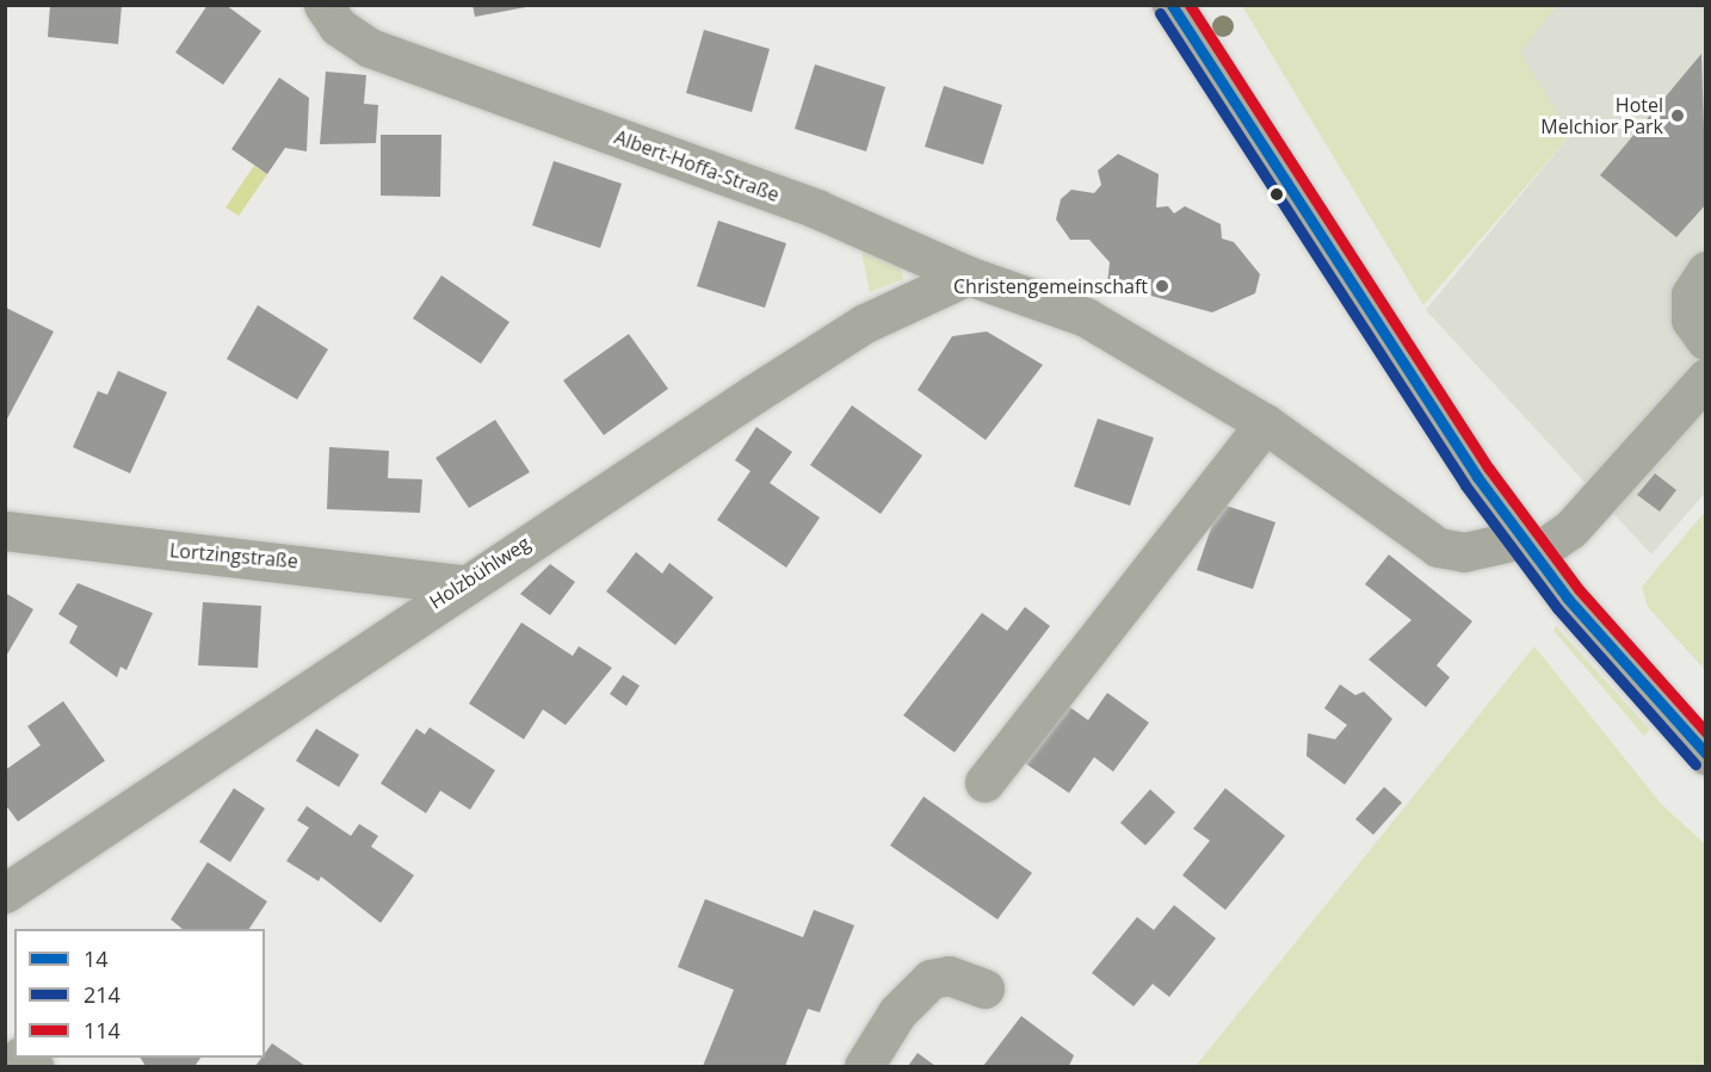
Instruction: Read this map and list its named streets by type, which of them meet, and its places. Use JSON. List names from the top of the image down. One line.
{"streets":{"street":["Albert-Hoffa-Straße","Lortzingstraße","Holzbühlweg"]},"crossings":[["Albert-Hoffa-Straße","Holzbühlweg"],["Lortzingstraße","Holzbühlweg"]],"places":["Hotel Melchior Park","Christengemeinschaft"],"lines":["transit line 14","transit line 114","transit line 214"],"legend":["14","214","114"]}
